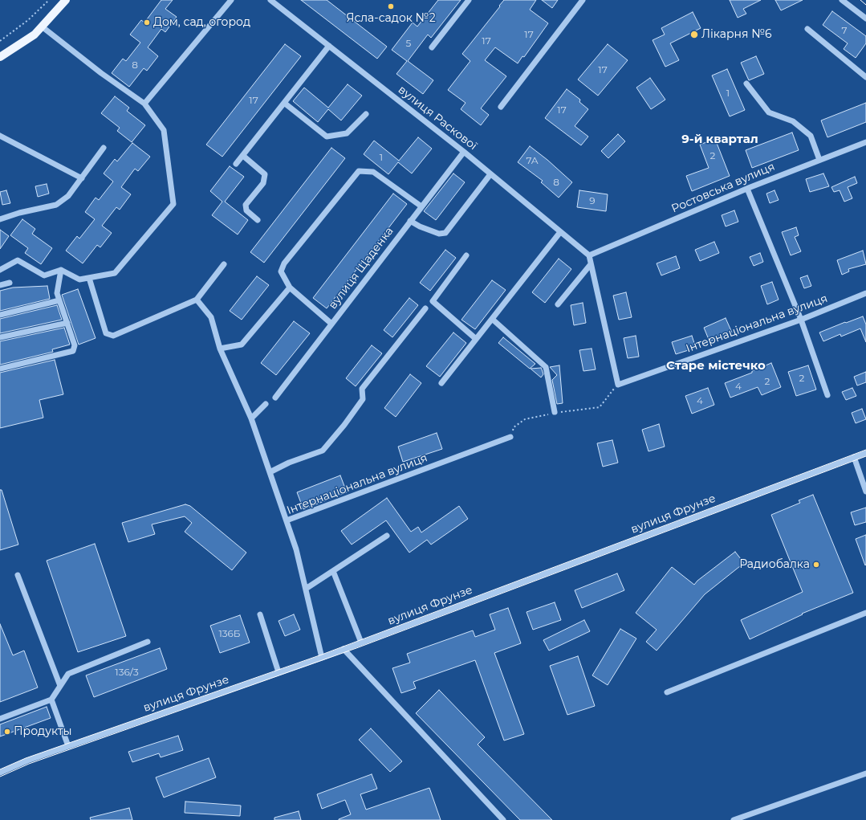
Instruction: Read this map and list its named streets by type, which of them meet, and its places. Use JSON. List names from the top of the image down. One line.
{"streets":{"street":["вулиця Раскової","Ростовська вулиця","вулиця Щаденка","Інтернаціональна вулиця","вулиця Фрунзе"]},"crossings":[["вулиця Раскової","Ростовська вулиця"],["вулиця Раскової","вулиця Щаденка"],["Інтернаціональна вулиця","вулиця Фрунзе"]],"districts":["9-й квартал","Старе містечко"],"places":["Ясла-садок №2","Дом, сад, огород","Лікарня №6","Радиобалка","Продукты"],"house_numbers":["7","17","17","5","8","17","1","17","17","2","1","7А","8","9","2","2","4","4","136Б","136/3"]}
